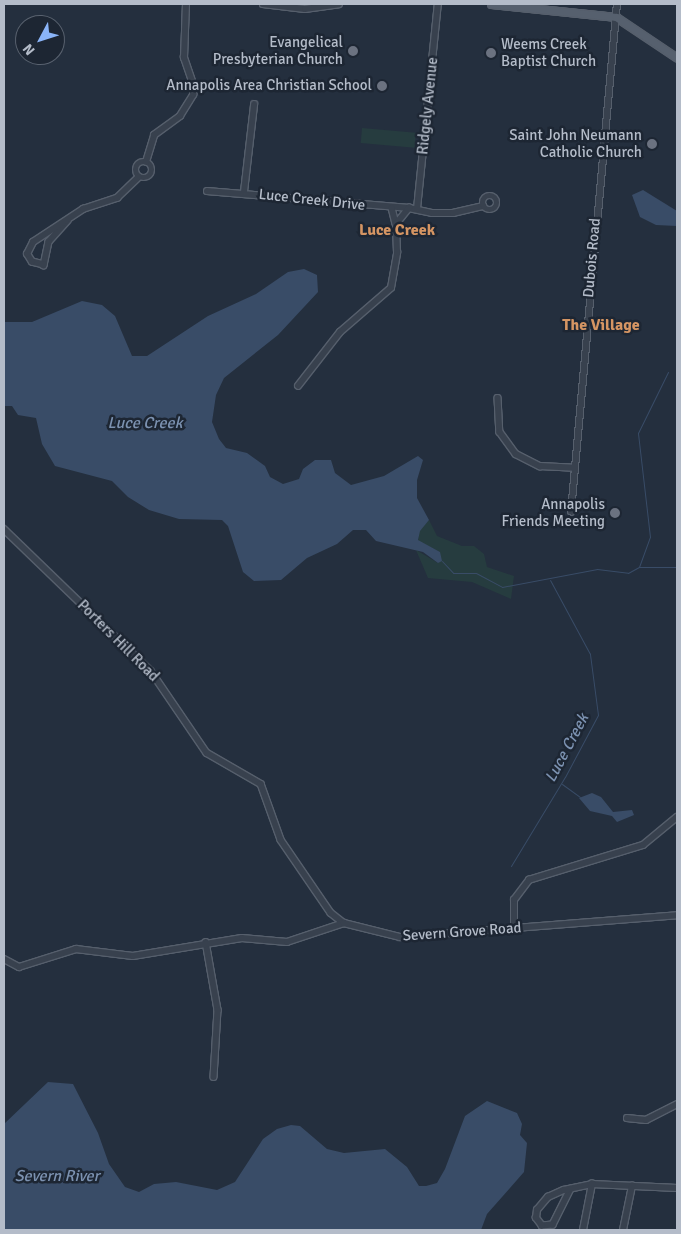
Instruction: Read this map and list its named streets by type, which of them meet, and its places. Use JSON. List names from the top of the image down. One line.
{"streets":{"street":["Ridgely Avenue","Luce Creek Drive","Dubois Road","Porters Hill Road","Severn Grove Road"]},"crossings":[["Ridgely Avenue","Luce Creek Drive"],["Porters Hill Road","Severn Grove Road"]],"districts":["Luce Creek","The Village"],"water":["Luce Creek","Severn River"],"places":["Evangelical Presbyterian Church","Weems Creek Baptist Church","Annapolis Area Christian School","Saint John Neumann Catholic Church","Annapolis Friends Meeting"],"north":"bottom left"}
